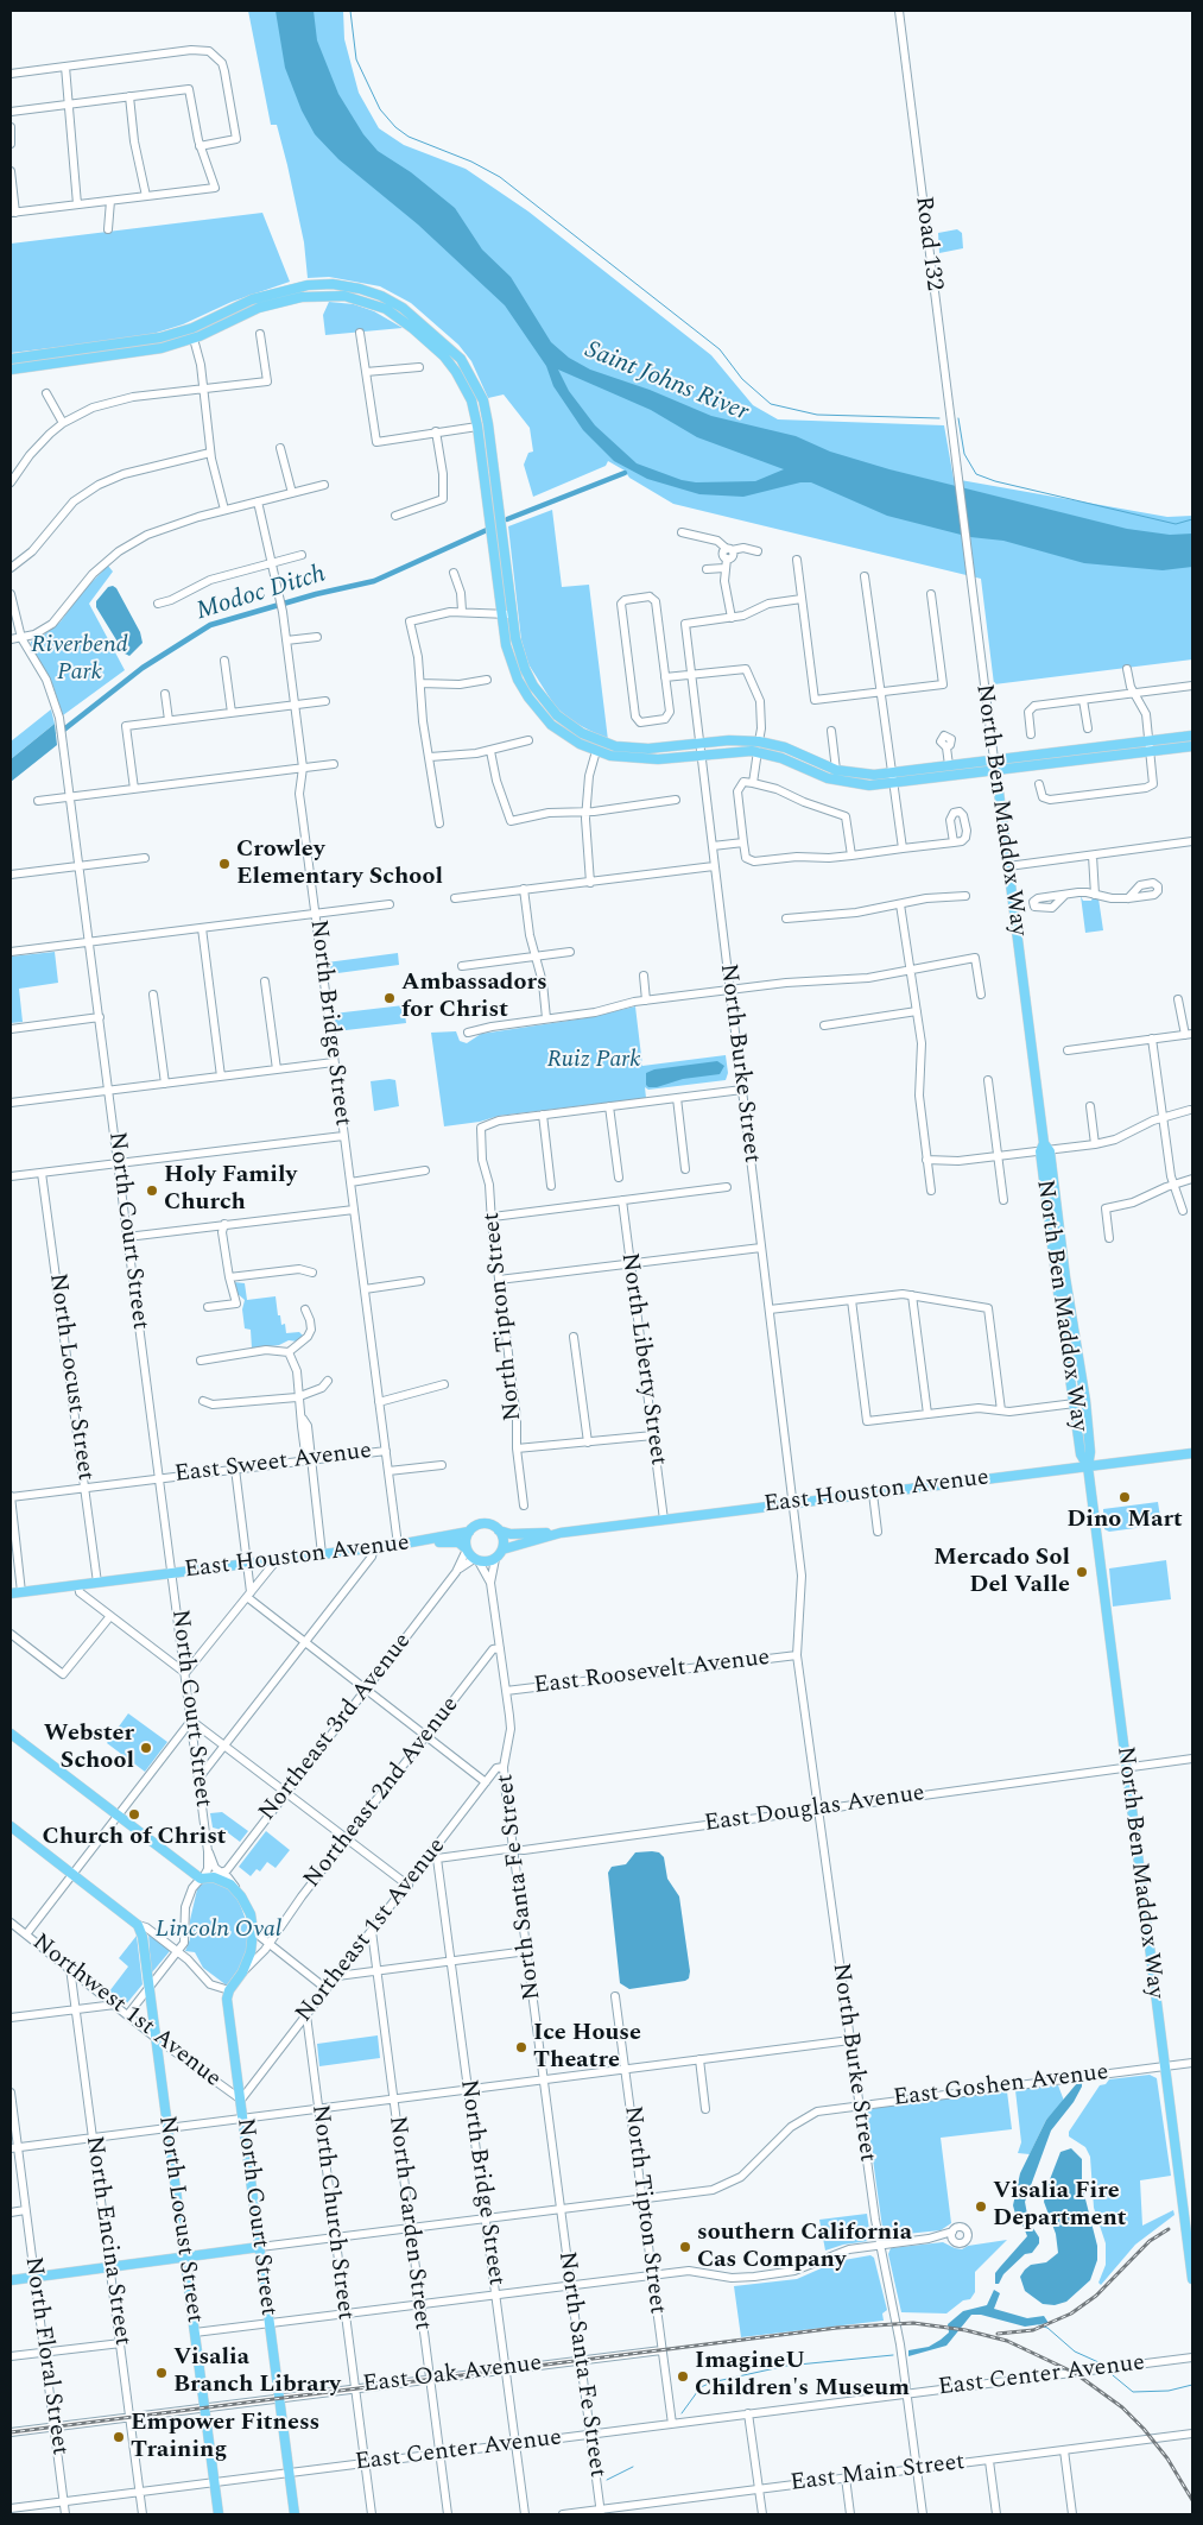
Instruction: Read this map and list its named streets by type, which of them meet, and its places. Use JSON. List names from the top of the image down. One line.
{"streets":{"main road":["North Ben Maddox Way","North Court Street","North Locust Street","East Houston Avenue"],"street":["Road 132","North Bridge Street","North Burke Street","North Tipton Street","North Liberty Street","East Sweet Avenue","East Roosevelt Avenue","Northeast 3rd Avenue","Northeast 2nd Avenue","East Douglas Avenue","North Santa Fe Street","Northeast 1st Avenue","Northwest 1st Avenue","East Goshen Avenue","North Church Street","North Garden Street","North Encina Street","North Floral Street","East Oak Avenue","East Center Avenue","East Main Street"]},"crossings":[["Road 132","North Ben Maddox Way"],["North Ben Maddox Way","East Houston Avenue"],["North Ben Maddox Way","East Douglas Avenue"],["North Ben Maddox Way","East Goshen Avenue"],["North Bridge Street","East Sweet Avenue"],["North Bridge Street","East Houston Avenue"],["North Bridge Street","East Douglas Avenue"],["North Bridge Street","Northeast 1st Avenue"],["North Bridge Street","East Goshen Avenue"],["North Bridge Street","East Oak Avenue"],["North Bridge Street","East Center Avenue"],["North Burke Street","East Houston Avenue"],["North Burke Street","East Roosevelt Avenue"],["North Burke Street","East Douglas Avenue"],["North Burke Street","East Goshen Avenue"],["North Burke Street","East Center Avenue"],["North Burke Street","East Main Street"],["North Court Street","East Sweet Avenue"],["North Court Street","East Houston Avenue"],["North Court Street","Northeast 3rd Avenue"],["North Court Street","Northeast 1st Avenue"],["North Court Street","Northwest 1st Avenue"],["North Court Street","East Goshen Avenue"],["North Court Street","East Oak Avenue"],["North Court Street","East Center Avenue"],["North Tipton Street","East Goshen Avenue"],["North Tipton Street","East Oak Avenue"],["North Tipton Street","East Center Avenue"],["North Liberty Street","East Houston Avenue"],["North Locust Street","East Sweet Avenue"],["North Locust Street","East Houston Avenue"],["North Locust Street","Northwest 1st Avenue"],["North Locust Street","East Oak Avenue"],["North Locust Street","East Center Avenue"],["East Houston Avenue","Northeast 3rd Avenue"],["East Houston Avenue","North Santa Fe Street"],["East Roosevelt Avenue","North Santa Fe Street"],["Northeast 3rd Avenue","North Santa Fe Street"],["Northeast 2nd Avenue","North Santa Fe Street"],["East Douglas Avenue","North Santa Fe Street"],["East Douglas Avenue","Northeast 1st Avenue"],["North Santa Fe Street","Northeast 1st Avenue"],["North Santa Fe Street","East Goshen Avenue"],["North Santa Fe Street","East Oak Avenue"],["North Santa Fe Street","East Center Avenue"],["North Santa Fe Street","East Main Street"],["Northeast 1st Avenue","Northwest 1st Avenue"],["Northeast 1st Avenue","North Church Street"],["Northeast 1st Avenue","North Garden Street"],["Northwest 1st Avenue","North Encina Street"],["East Goshen Avenue","North Church Street"],["East Goshen Avenue","North Garden Street"],["North Church Street","East Oak Avenue"],["North Church Street","East Center Avenue"],["North Garden Street","East Oak Avenue"],["North Garden Street","East Center Avenue"],["North Encina Street","East Oak Avenue"],["North Encina Street","East Center Avenue"],["North Floral Street","East Oak Avenue"],["North Floral Street","East Center Avenue"]],"water":["Saint Johns River","Modoc Ditch"],"parks":["Riverbend Park","Ruiz Park","Lincoln Oval"],"places":["Crowley Elementary School","Ambassadors for Christ","Holy Family Church","Dino Mart","Mercado Sol Del Valle","Webster School","Church of Christ","Ice House Theatre","Visalia Fire Department","southern California Cas Company","Visalia Branch Library","ImagineU Children's Museum","Empower Fitness Training"]}
